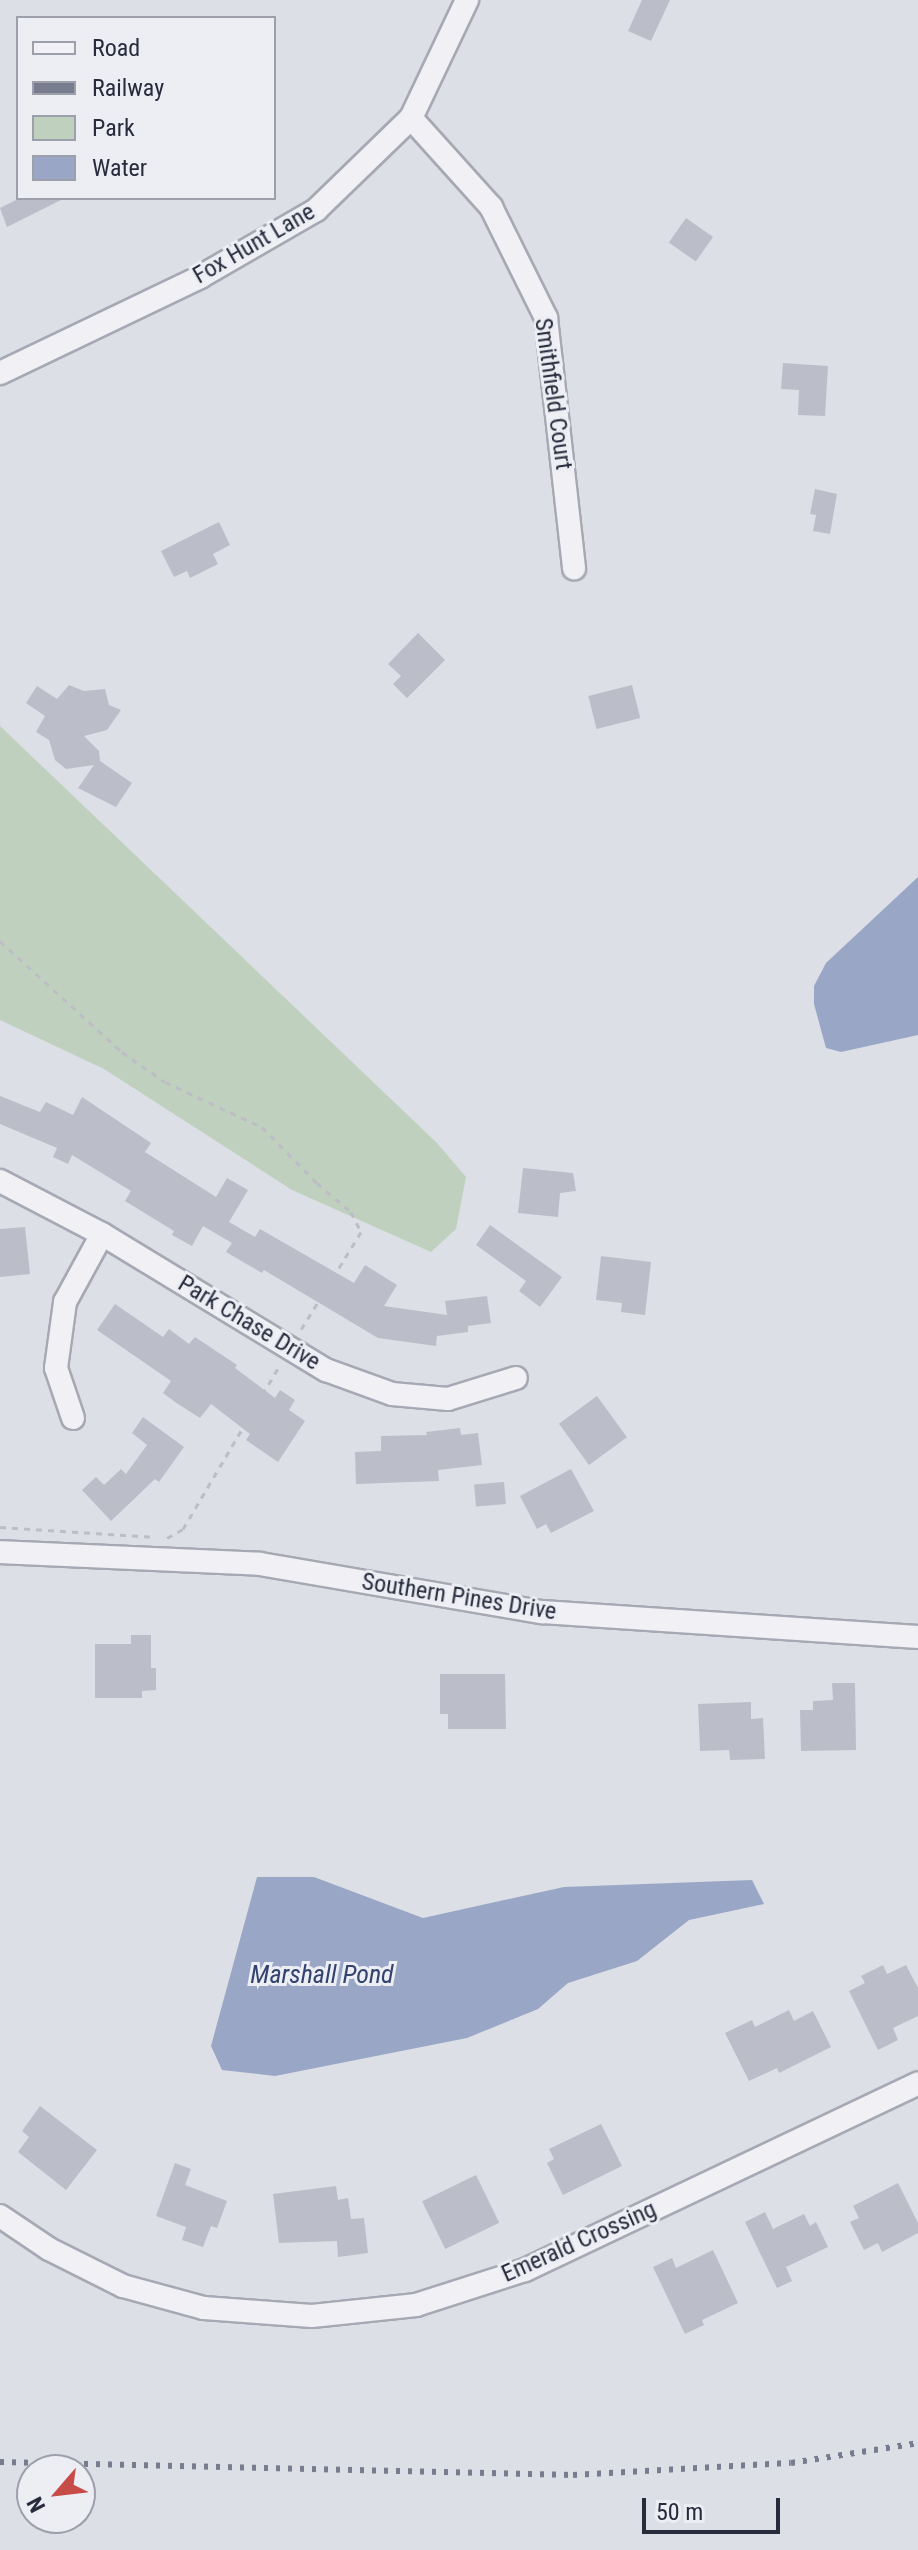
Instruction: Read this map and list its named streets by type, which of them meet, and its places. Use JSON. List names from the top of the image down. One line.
{"streets":{"street":["Fox Hunt Lane","Smithfield Court","Park Chase Drive","Southern Pines Drive","Emerald Crossing"]},"crossings":[["Fox Hunt Lane","Smithfield Court"]],"water":["Marshall Pond"],"legend":["Road","Railway","Park","Water"],"scale_bar":"50 m","north":"bottom left"}
